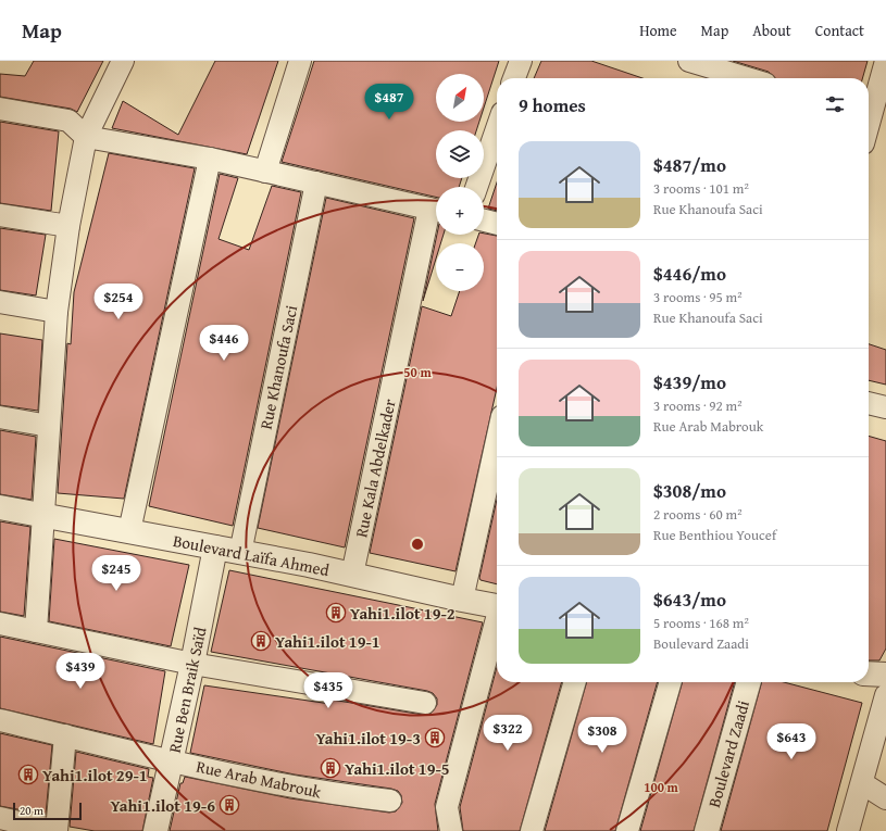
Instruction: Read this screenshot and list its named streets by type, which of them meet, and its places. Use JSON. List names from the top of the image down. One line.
{"streets":{"street":["Rue Khanoufa Saci","Rue Kala Abdelkader","Boulevard Laïfa Ahmed","Rue Ben Braik Saïd","Boulevard Zaadi","Rue Arab Mabrouk"]},"crossings":[["Rue Khanoufa Saci","Boulevard Laïfa Ahmed"],["Rue Kala Abdelkader","Boulevard Laïfa Ahmed"],["Boulevard Laïfa Ahmed","Rue Ben Braik Saïd"],["Rue Ben Braik Saïd","Rue Arab Mabrouk"]],"places":{"building":["Yahi1.ilot 19-2","Yahi1.ilot 19-1","Yahi1.ilot 19-3","Yahi1.ilot 19-5","Yahi1.ilot 29-1","Yahi1.ilot 19-6"]},"scale_bar":"20 m","north":"top right","page":{"header":"Map","nav":["Home","Map","About","Contact"],"map_buttons":["+","−"],"heading":"9 homes","price":["$487","$254","$446","$245","$439","$435","$322","$308","$643"],"list":[{"name":"$487/mo","note":"3 rooms · 101 m² · Rue Khanoufa Saci"},{"name":"$446/mo","note":"3 rooms · 95 m² · Rue Khanoufa Saci"},{"name":"$439/mo","note":"3 rooms · 92 m² · Rue Arab Mabrouk"},{"name":"$308/mo","note":"2 rooms · 60 m² · Rue Benthiou Youcef"},{"name":"$643/mo","note":"5 rooms · 168 m² · Boulevard Zaadi"}],"scale":"20 m"},"rings":["50 m","100 m"]}
